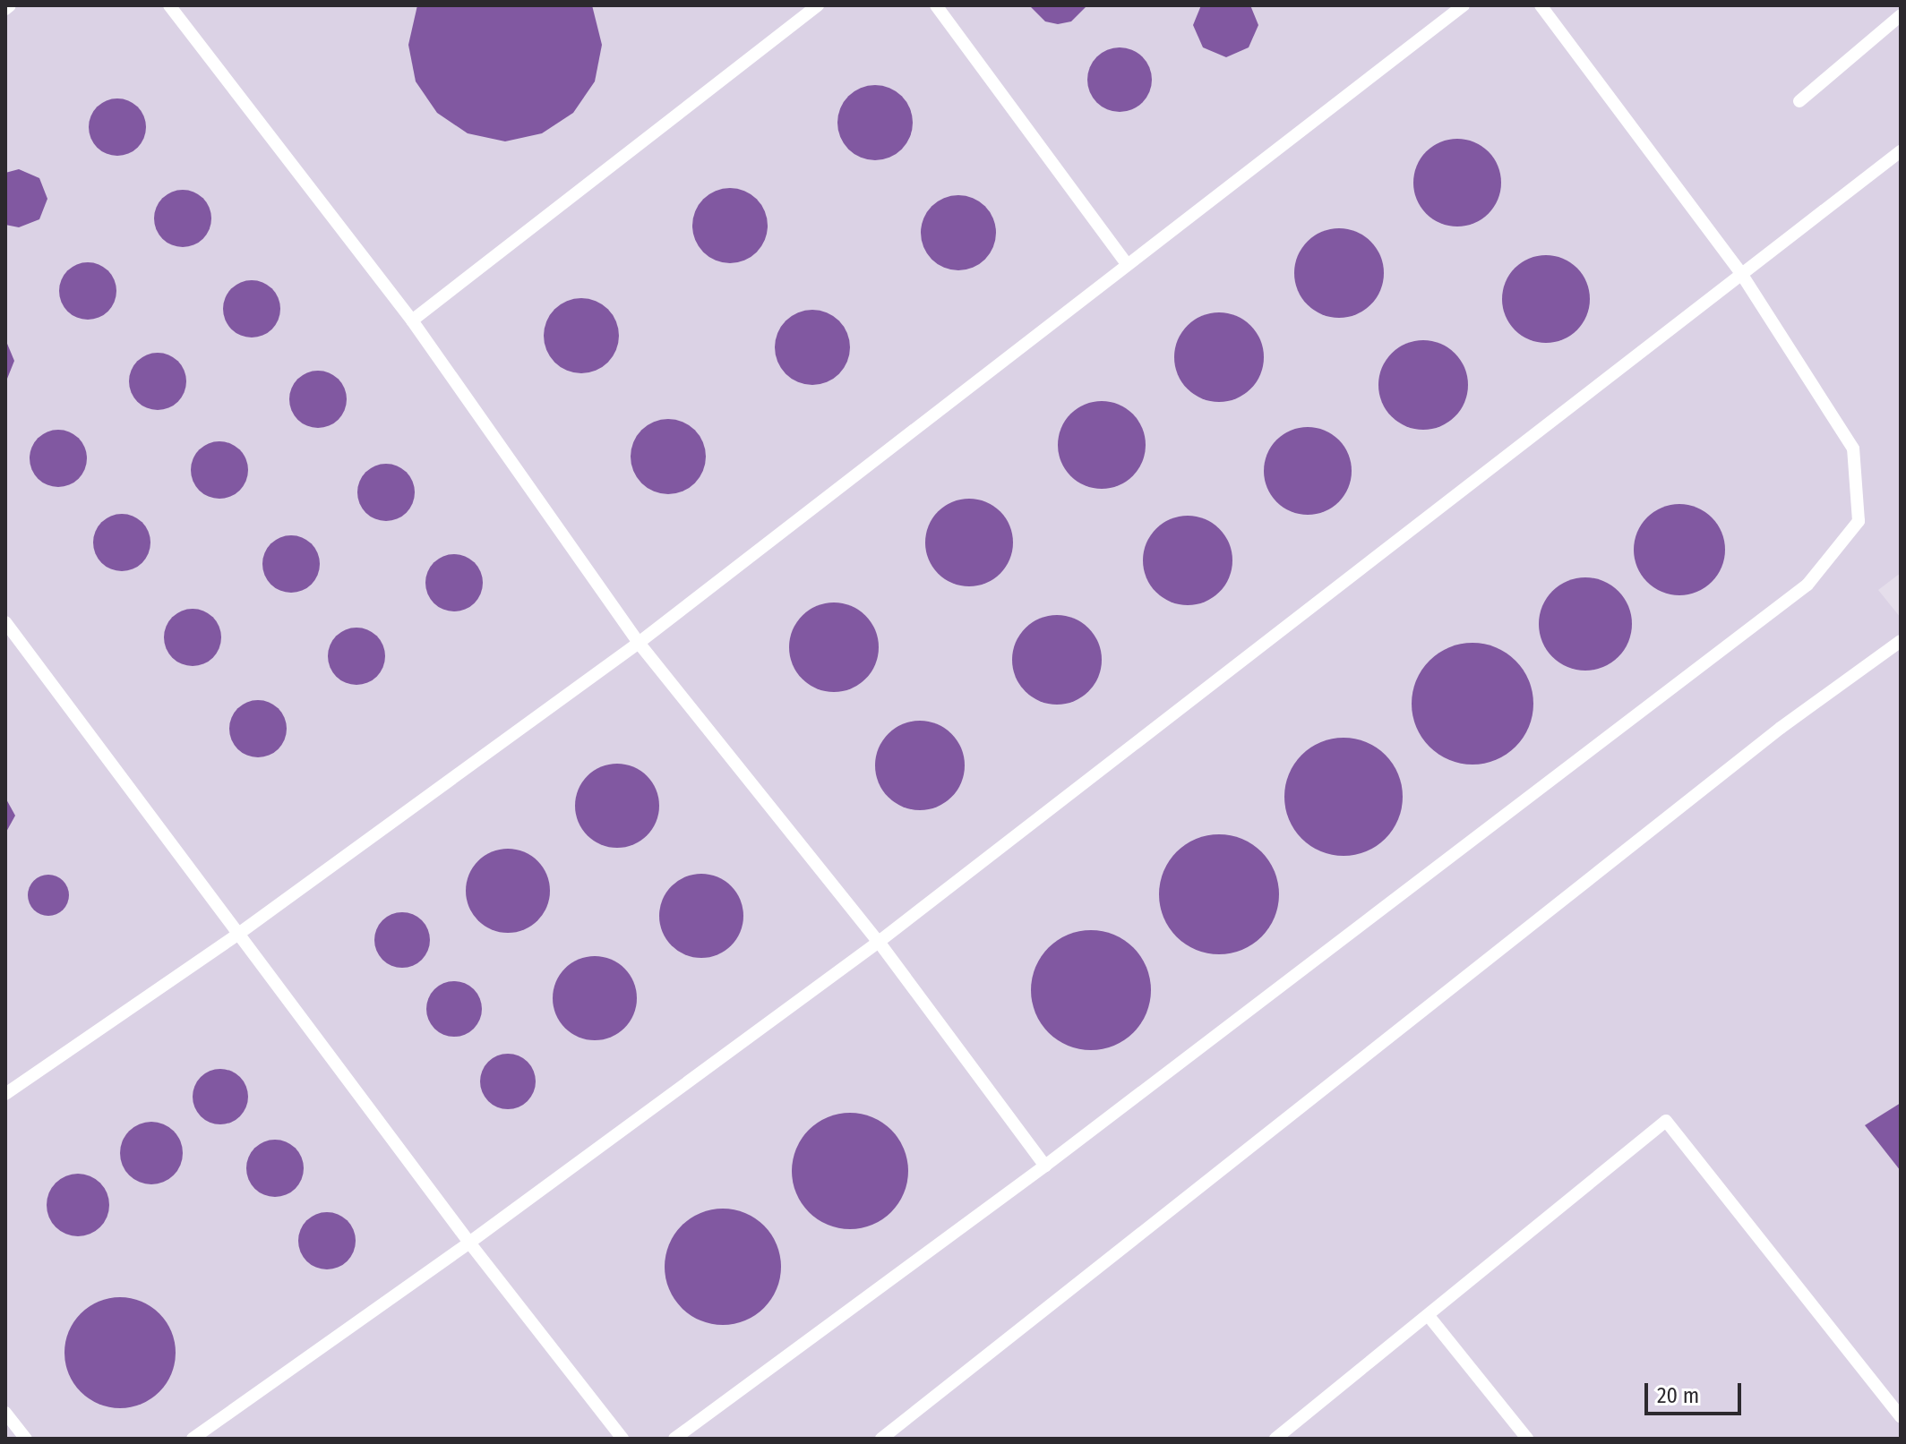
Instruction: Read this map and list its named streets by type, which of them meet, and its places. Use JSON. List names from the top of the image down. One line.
{"scale_bar":"20 m"}
